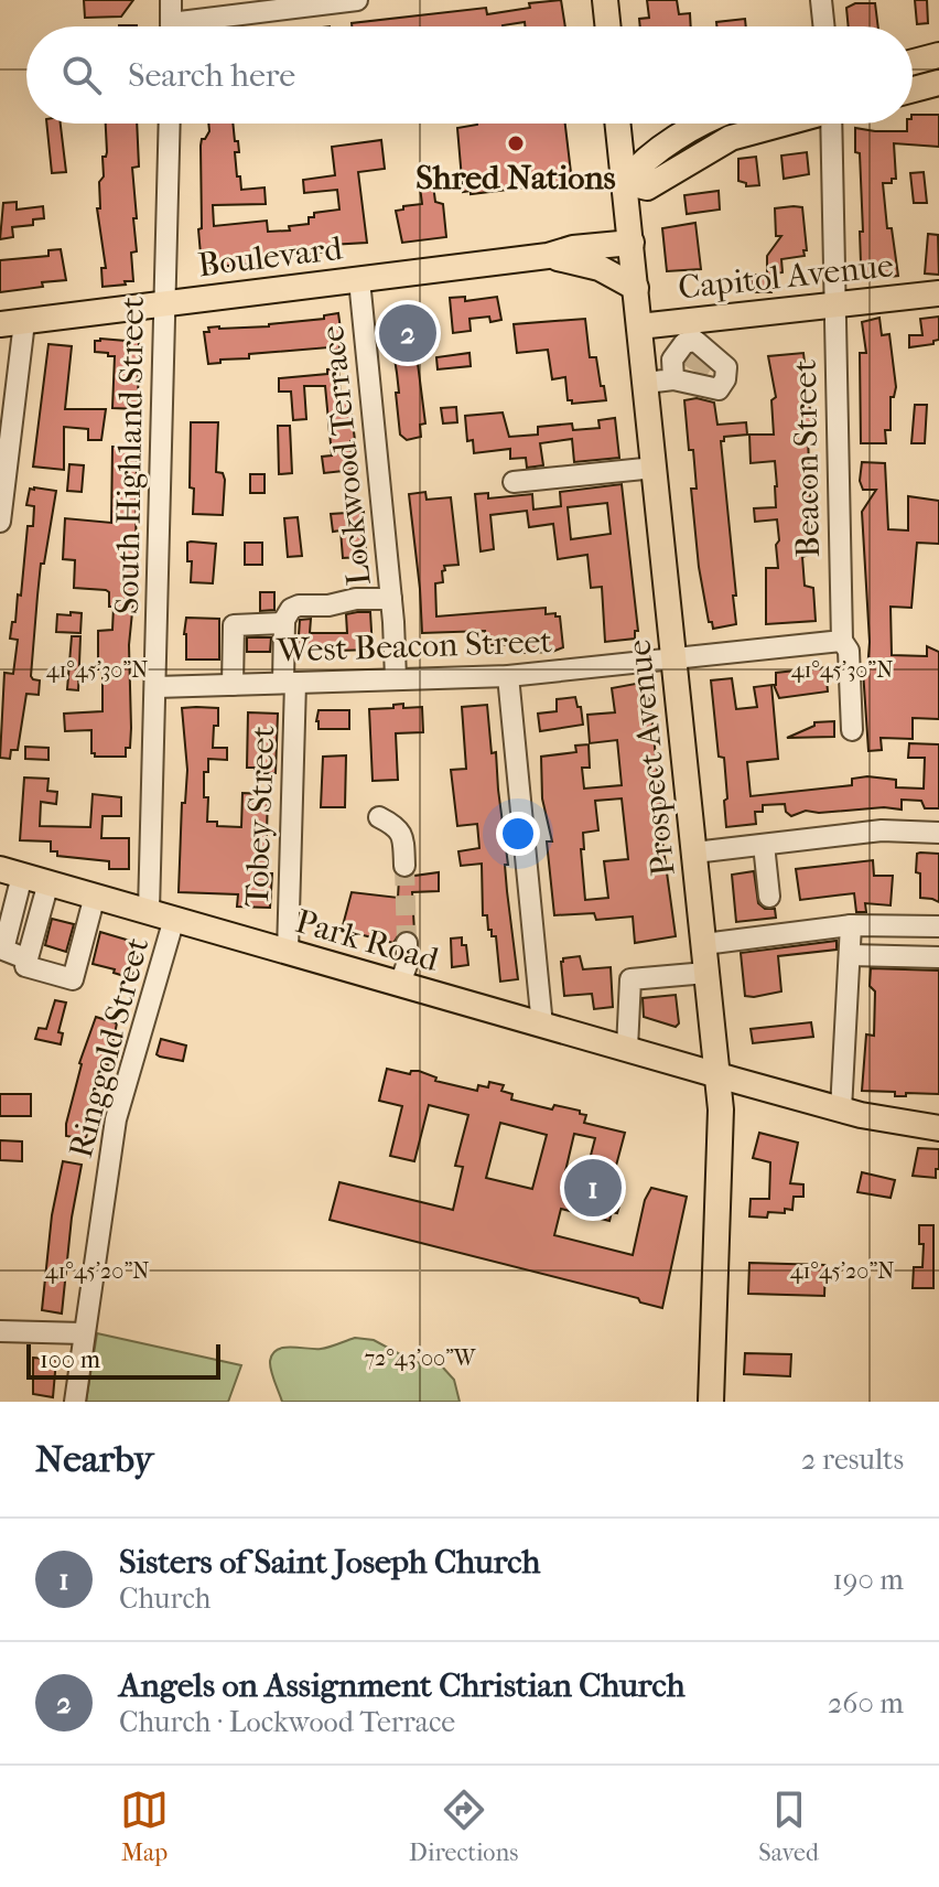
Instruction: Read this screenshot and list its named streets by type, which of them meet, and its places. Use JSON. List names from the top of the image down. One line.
{"streets":{"main road":["Boulevard","Capitol Avenue","Prospect Avenue","Park Road"],"street":["South Highland Street","Lockwood Terrace","Beacon Street","West Beacon Street","Tobey Street","Ringgold Street"]},"crossings":[["Boulevard","South Highland Street"],["Boulevard","Lockwood Terrace"],["Boulevard","Prospect Avenue"],["Capitol Avenue","Beacon Street"],["Capitol Avenue","Prospect Avenue"],["South Highland Street","West Beacon Street"],["South Highland Street","Park Road"],["Lockwood Terrace","West Beacon Street"],["West Beacon Street","Prospect Avenue"],["West Beacon Street","Tobey Street"],["Prospect Avenue","Park Road"],["Tobey Street","Park Road"],["Park Road","Ringgold Street"]],"places":["Shred Nations"],"scale_bar":"100 m","page":{"search":"Search here","pins":["2","1"],"scale":"100 m","heading":["Nearby","2 results"],"list":[{"mark":"1","name":"Sisters of Saint Joseph Church","note":"Church","value":"190 m"},{"mark":"2","name":"Angels on Assignment Christian Church","note":"Church · Lockwood Terrace","value":"260 m"}],"nav":["Map","Directions","Saved"]},"coordinates":["41°45'30\"N","41°45'20\"N","72°43'00\"W"]}
